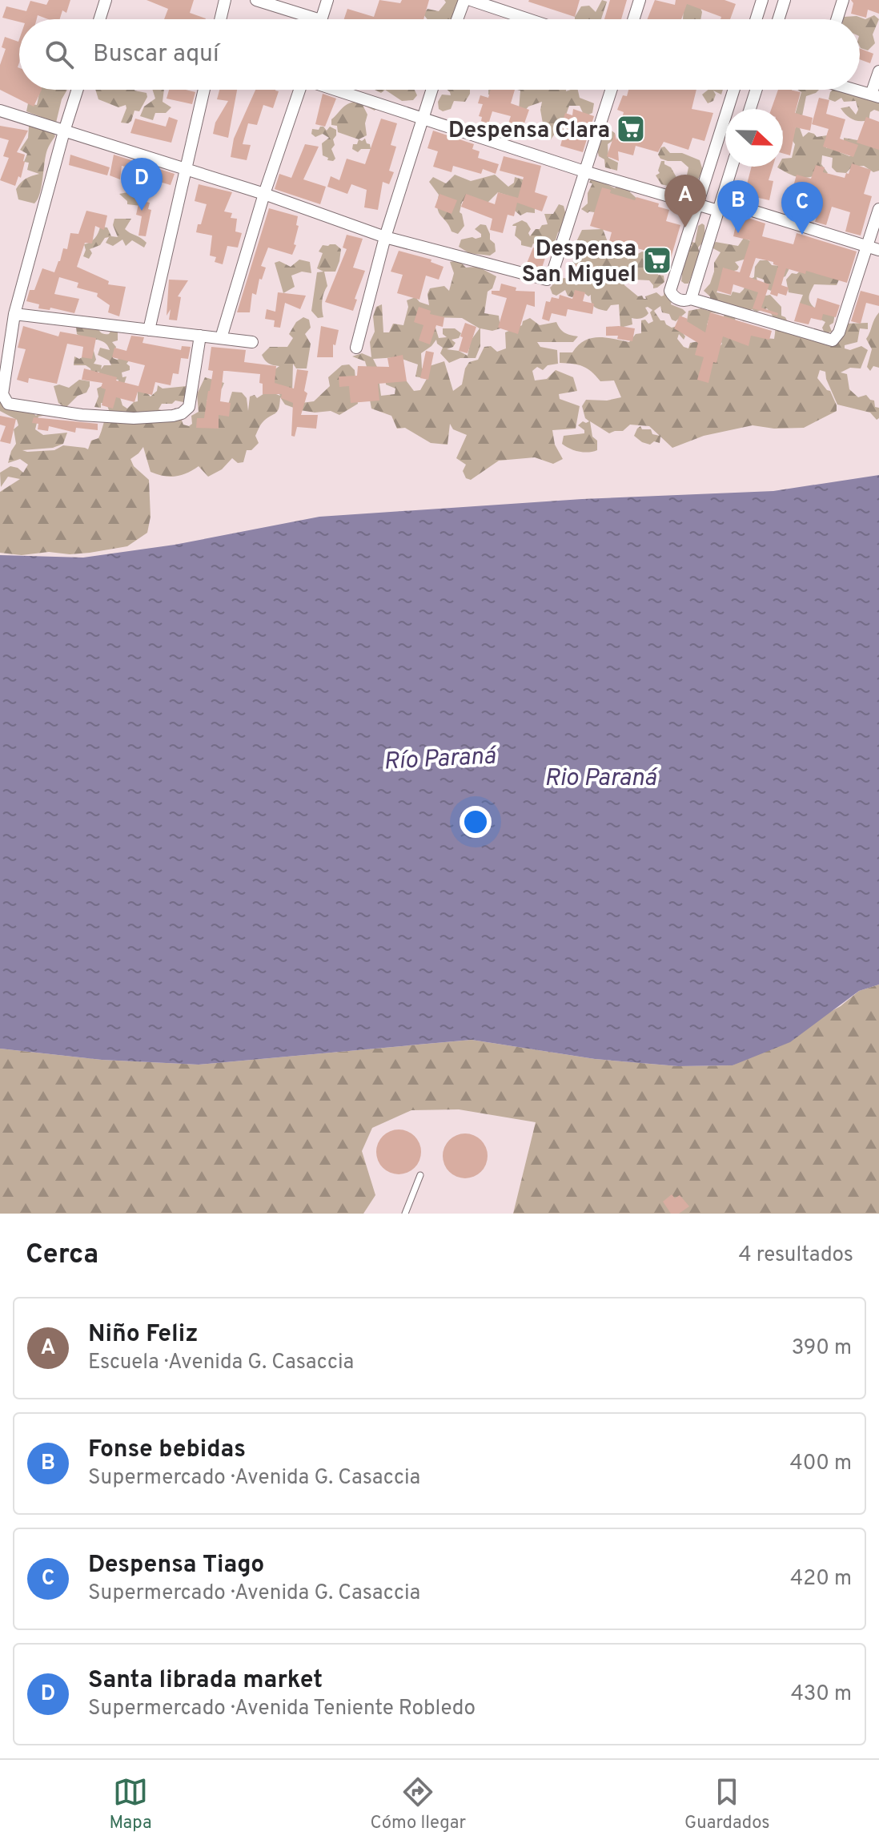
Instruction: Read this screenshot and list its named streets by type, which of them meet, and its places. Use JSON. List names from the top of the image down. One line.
{"water":["Río Paraná","Rio Paraná"],"places":{"supermarket":["Despensa Clara","Despensa San Miguel"]},"north":"right","page":{"search":"Buscar aquí","pins":["D","A","B","C"],"heading":["Cerca","4 resultados"],"list":[{"mark":"A","name":"Niño Feliz","note":"Escuela · Avenida G. Casaccia","value":"390 m"},{"mark":"B","name":"Fonse bebidas","note":"Supermercado · Avenida G. Casaccia","value":"400 m"},{"mark":"C","name":"Despensa Tiago","note":"Supermercado · Avenida G. Casaccia","value":"420 m"},{"mark":"D","name":"Santa librada market","note":"Supermercado · Avenida Teniente Robledo","value":"430 m"}],"nav":["Mapa","Cómo llegar","Guardados"]}}
